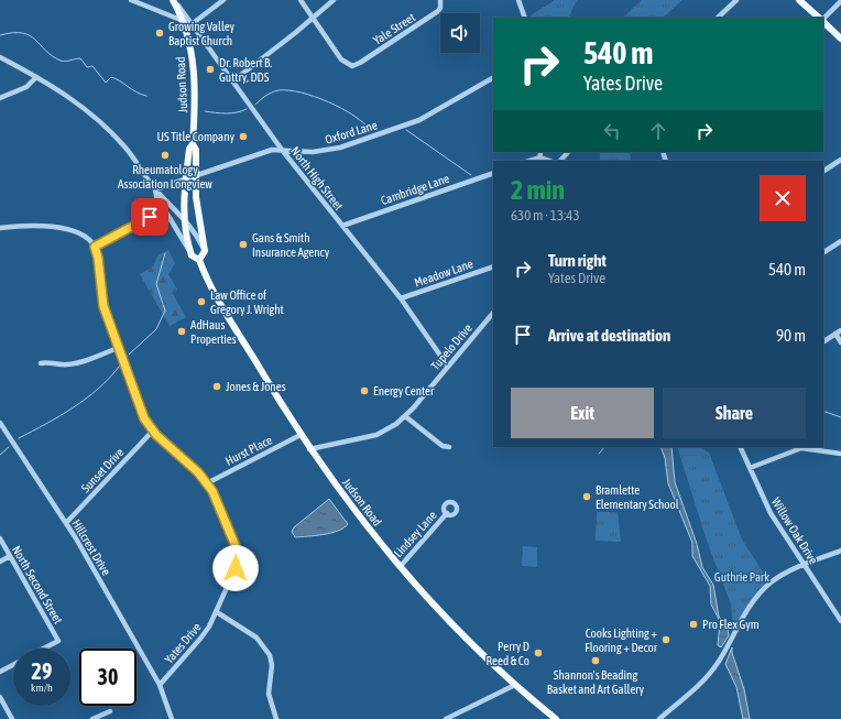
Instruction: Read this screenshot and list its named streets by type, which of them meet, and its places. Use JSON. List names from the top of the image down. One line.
{"streets":{"main road":["Judson Road"],"street":["Yale Street","Oxford Lane","North High Street","Cambridge Lane","Meadow Lane","Tupelo Drive","Hurst Place","Sunset Drive","Willow Oak Drive","Lindsey Lane","Hillcrest Drive","North Second Street","Yates Drive"]},"crossings":[["Judson Road","Oxford Lane"],["Judson Road","North High Street"],["Judson Road","Tupelo Drive"],["Judson Road","Hurst Place"],["Judson Road","Lindsey Lane"],["Oxford Lane","North High Street"],["North High Street","Cambridge Lane"],["North High Street","Meadow Lane"],["North High Street","Tupelo Drive"],["Hurst Place","Yates Drive"],["Sunset Drive","Hillcrest Drive"],["Sunset Drive","Yates Drive"],["Hillcrest Drive","Yates Drive"]],"parks":["Guthrie Park"],"places":["Growing Valley Baptist Church","Dr. Robert B. Guttry, DDS","US Title Company","Rheumatology Association Longview","Gans & Smith Insurance Agency","Law Office of Gregory J. Wright","AdHaus Properties","Jones & Jones","Energy Center","Bramlette Elementary School","Pro Flex Gym","Cooks Lighting + Flooring + Decor","Perry D Reed & Co","Shannon's Beading Basket and Art Gallery"],"page":{"turn":["540 m","Yates Drive"],"heading":["2 min","630 m · 13:43"],"list":[{"name":"Turn right","note":"Yates Drive","value":"540 m"},{"name":"Arrive at destination","value":"90 m"}],"buttons":["Exit","Share"],"speed":"29 km/h","limit":"30"}}
